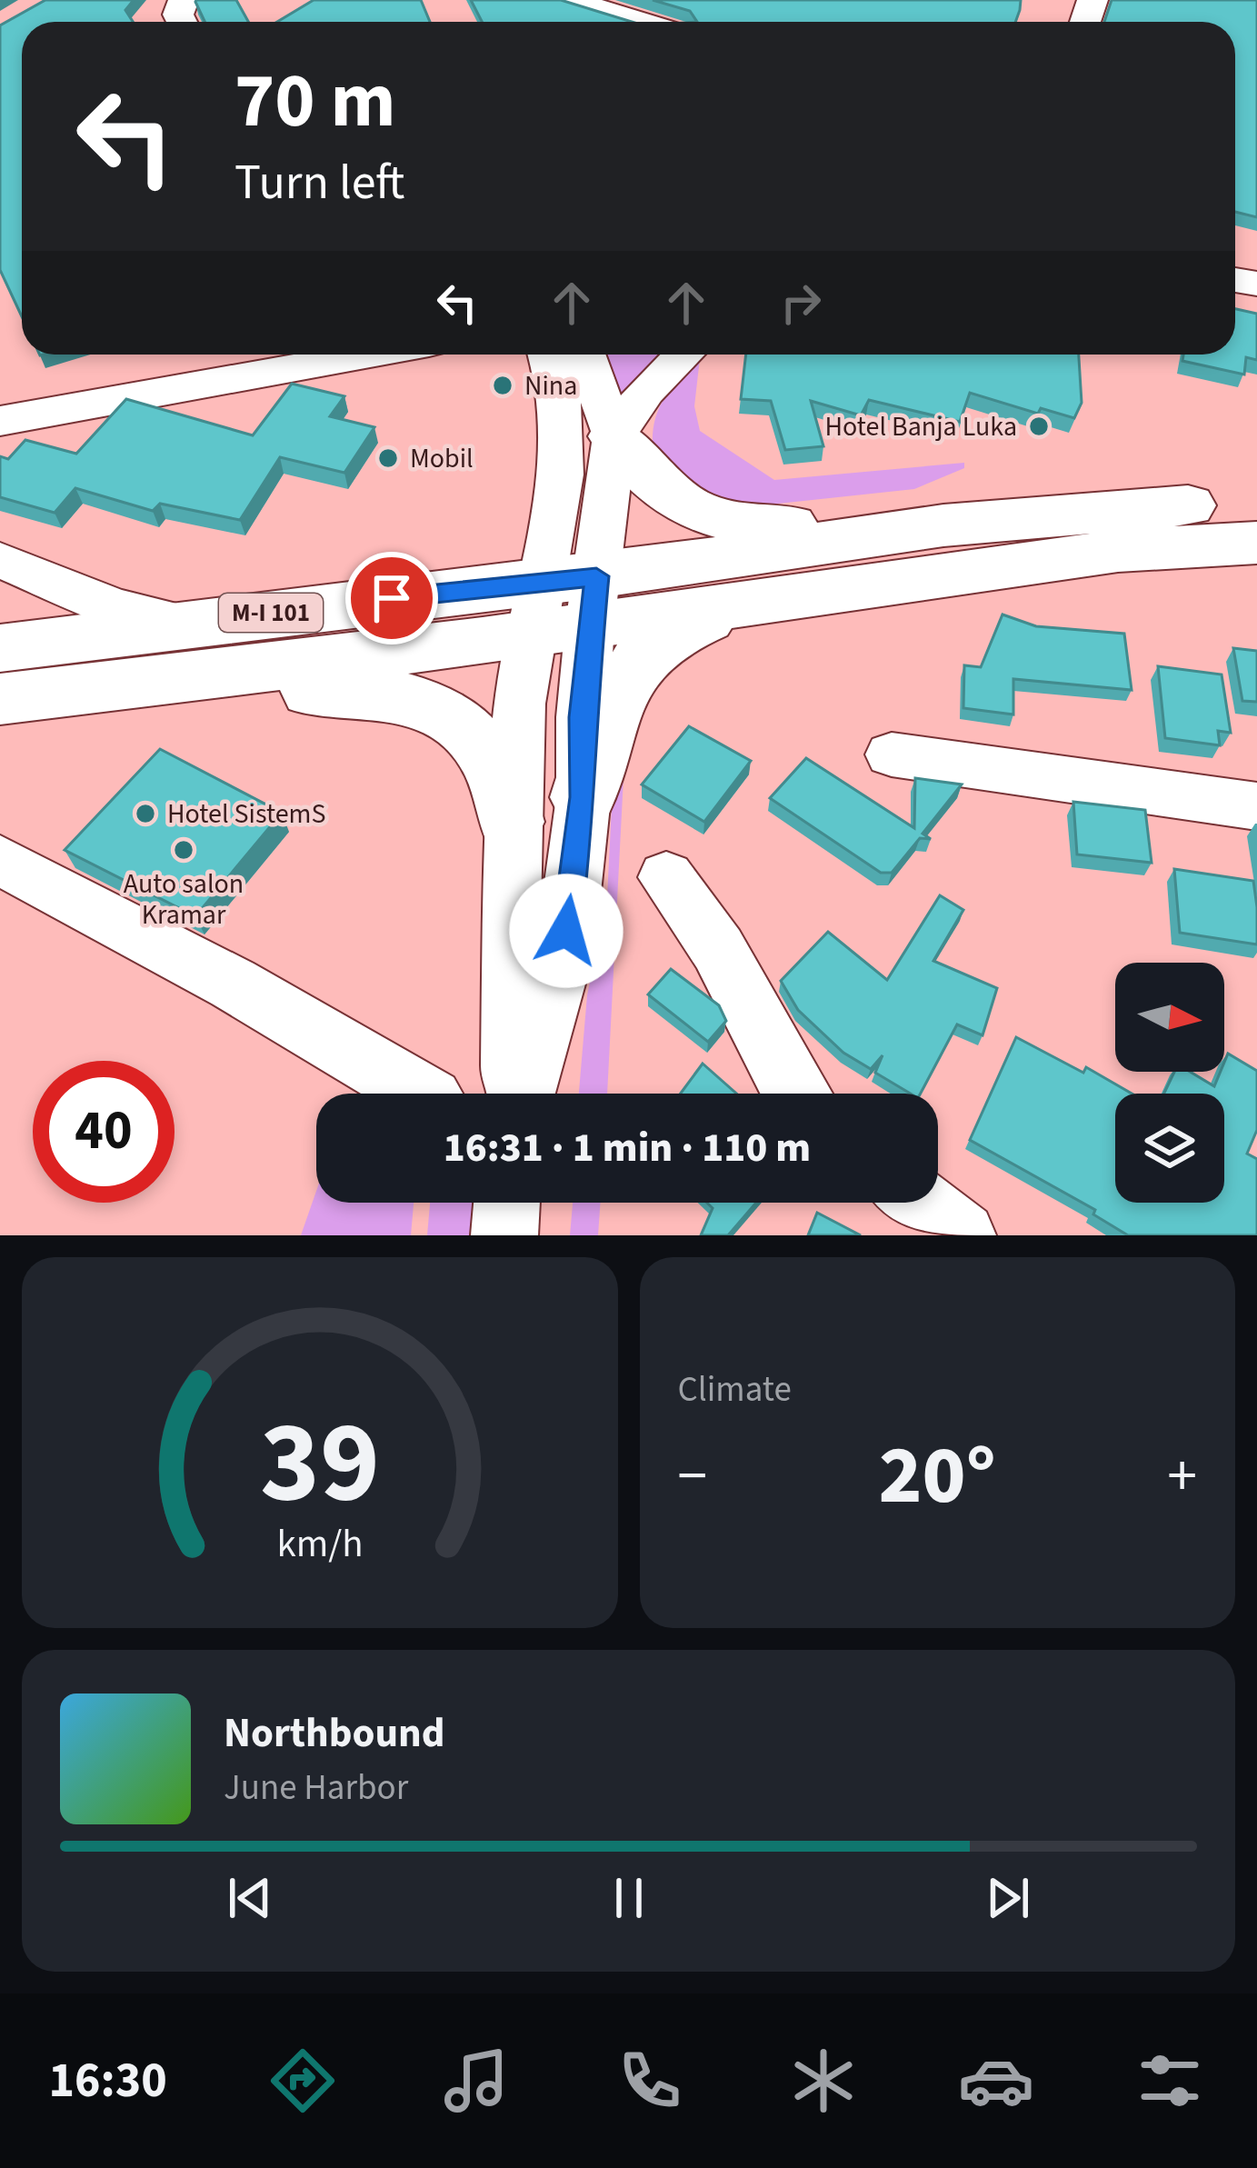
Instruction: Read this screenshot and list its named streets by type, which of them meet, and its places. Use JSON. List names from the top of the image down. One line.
{"streets":{"main road":["M-I 101"]},"places":["Nina","Hotel Banja Luka","Mobil","Hotel SistemS","Auto salon Kramar"],"north":"right","page":{"turn":["70 m","Turn left"],"limit":"40","trip":"16:31 · 1 min · 110 m","tile":"Climate","heat":["−","20°","+"],"song":["Northbound","June Harbor"],"tabs":"16:30","gauge":["39","km/h"]}}
